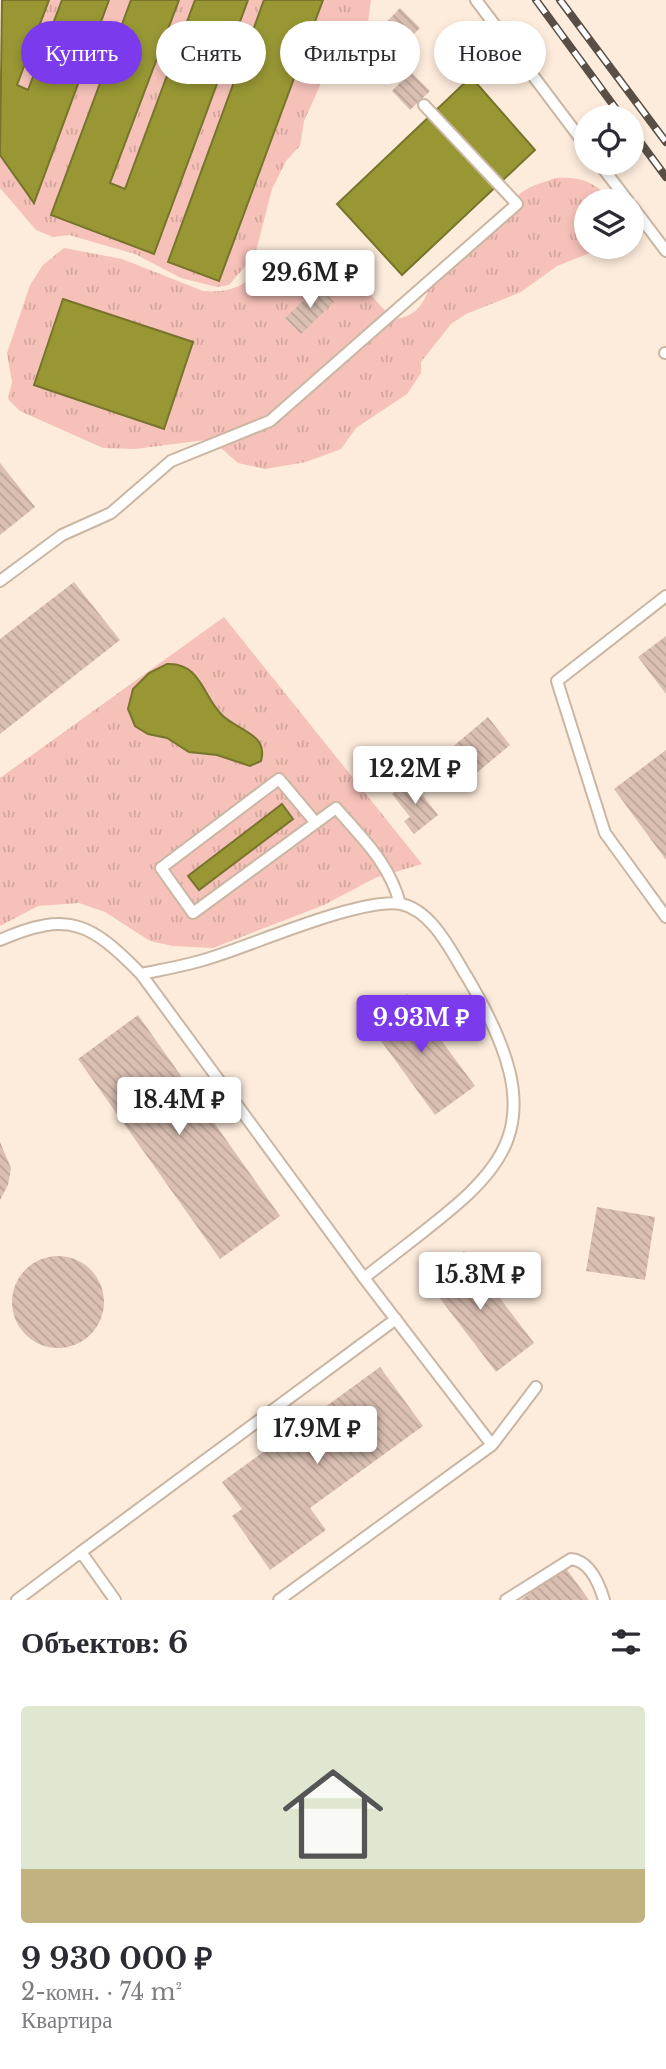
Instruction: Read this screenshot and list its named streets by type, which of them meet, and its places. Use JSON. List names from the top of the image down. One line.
{"page":{"chip":["Купить","Снять","Фильтры","Новое"],"price":["29.6M ₽","12.2M ₽","9.93M ₽","18.4M ₽","15.3M ₽","17.9M ₽"],"heading":"Объектов: 6","list":[{"name":"9 930 000 ₽","note":"2-комн. · 74 m² · Квартира"}]}}
